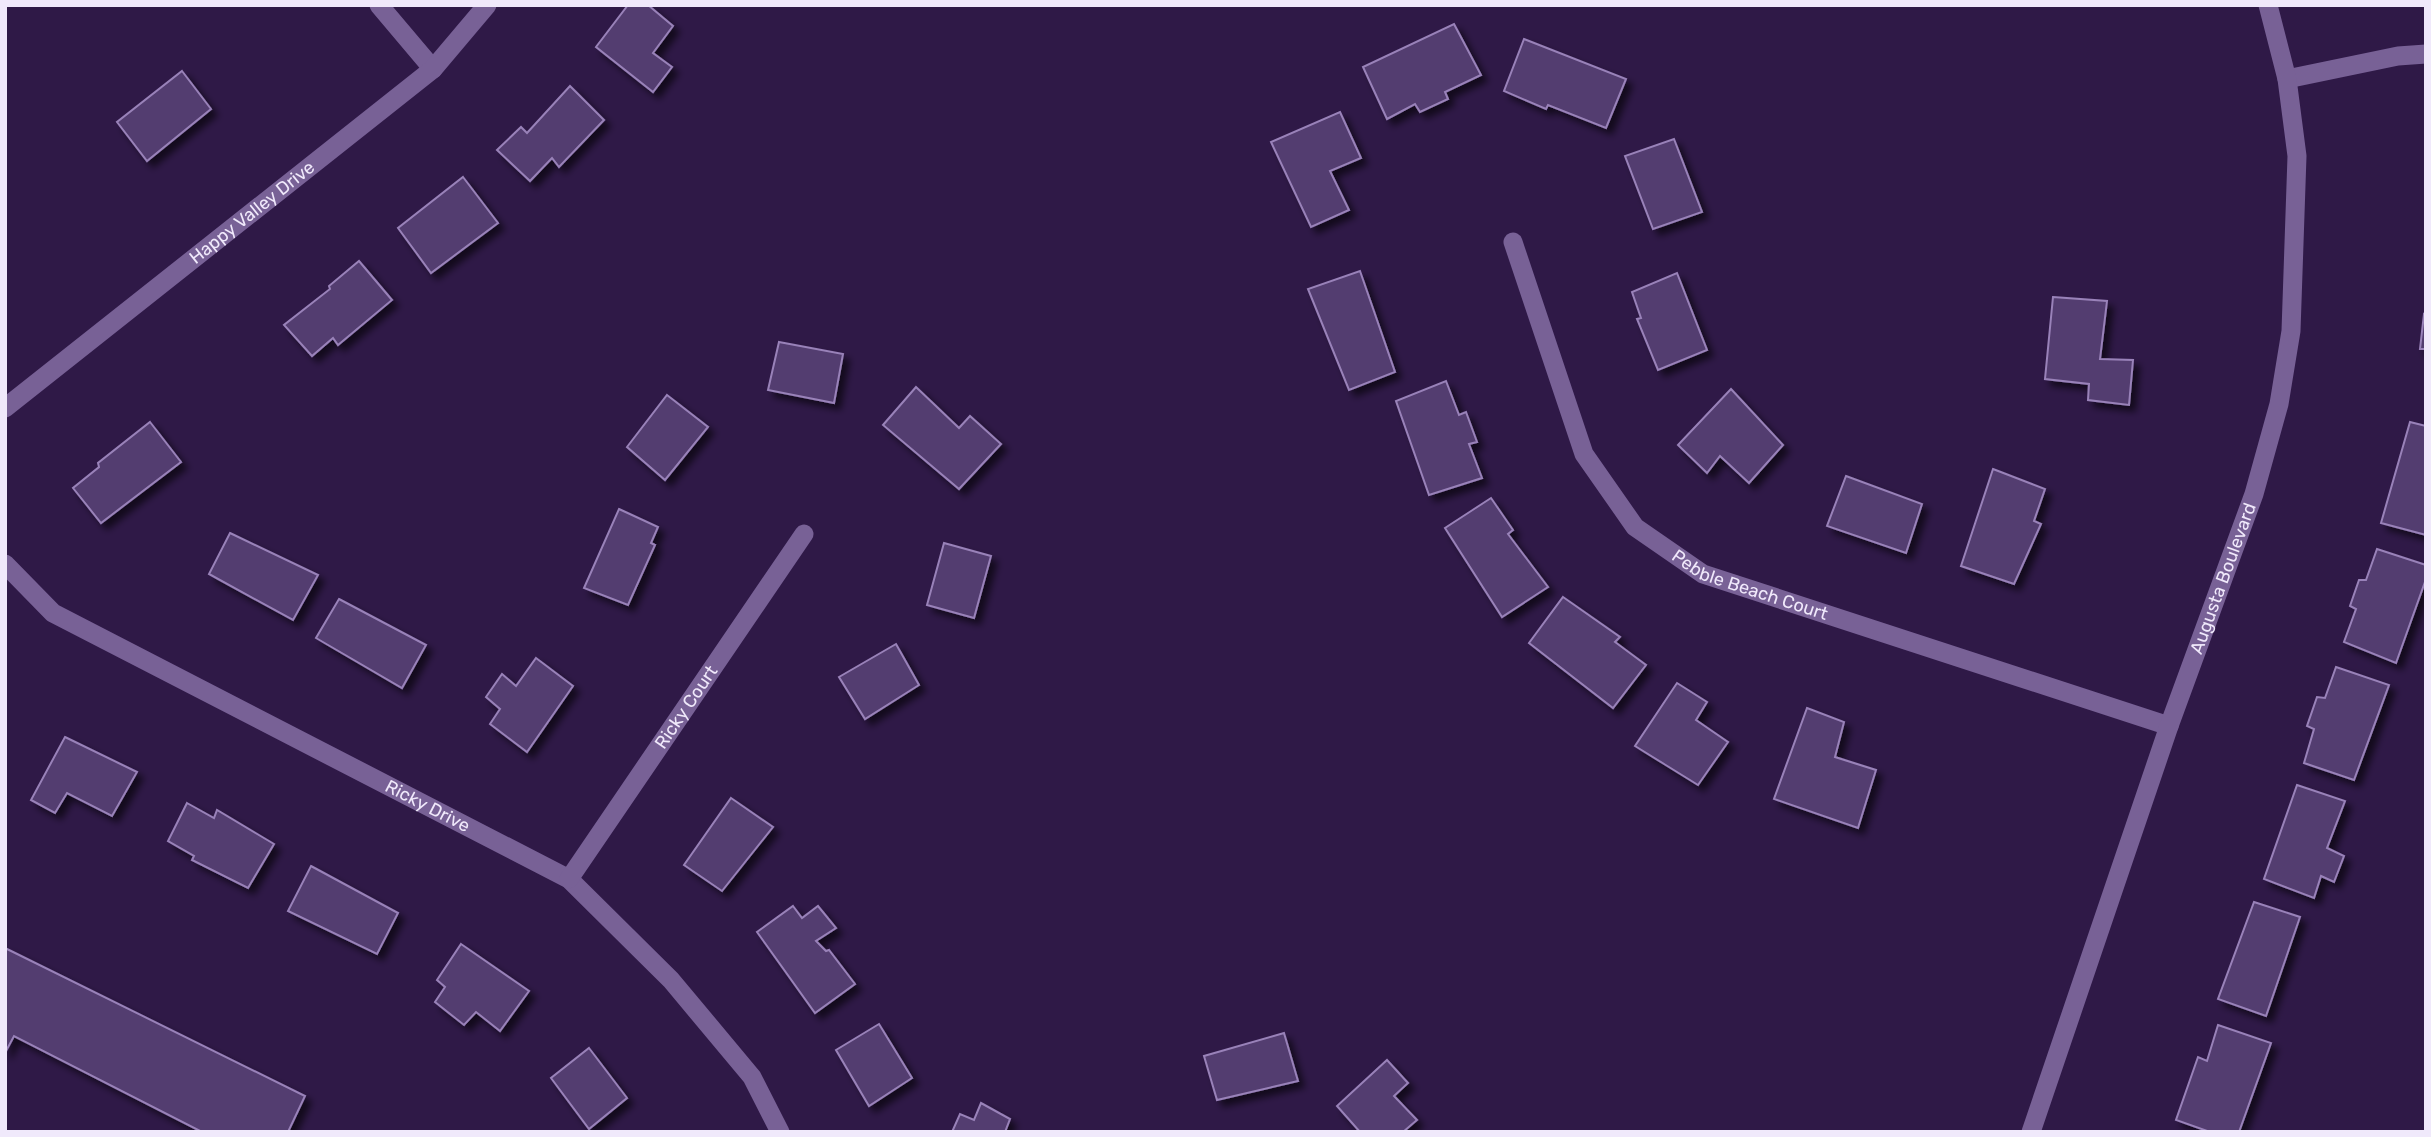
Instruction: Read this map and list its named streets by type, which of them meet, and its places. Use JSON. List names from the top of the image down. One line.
{"streets":{"street":["Happy Valley Drive","Augusta Boulevard","Pebble Beach Court","Ricky Court","Ricky Drive"]},"crossings":[["Augusta Boulevard","Pebble Beach Court"],["Ricky Court","Ricky Drive"]]}
